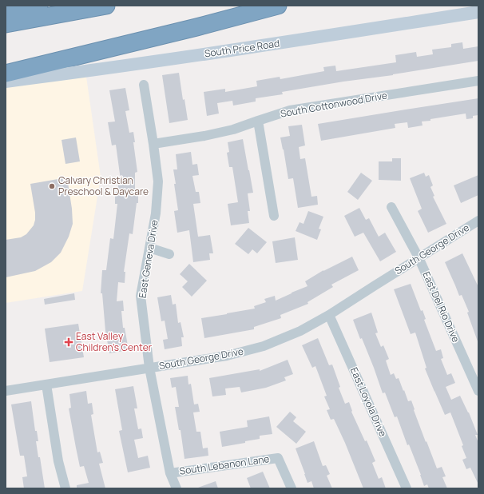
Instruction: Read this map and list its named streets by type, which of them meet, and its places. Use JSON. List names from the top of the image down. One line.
{"streets":{"main road":["South Price Road"],"street":["South Cottonwood Drive","South George Drive","East Geneva Drive","East Del Rio Drive","East Loyola Drive","South Lebanon Lane"]},"crossings":[["South Cottonwood Drive","East Geneva Drive"],["South George Drive","East Geneva Drive"],["South George Drive","East Del Rio Drive"],["South George Drive","East Loyola Drive"],["East Geneva Drive","South Lebanon Lane"]],"places":{"other":["Calvary Christian Preschool & Daycare"],"health":["East Valley Children's Center"]}}
